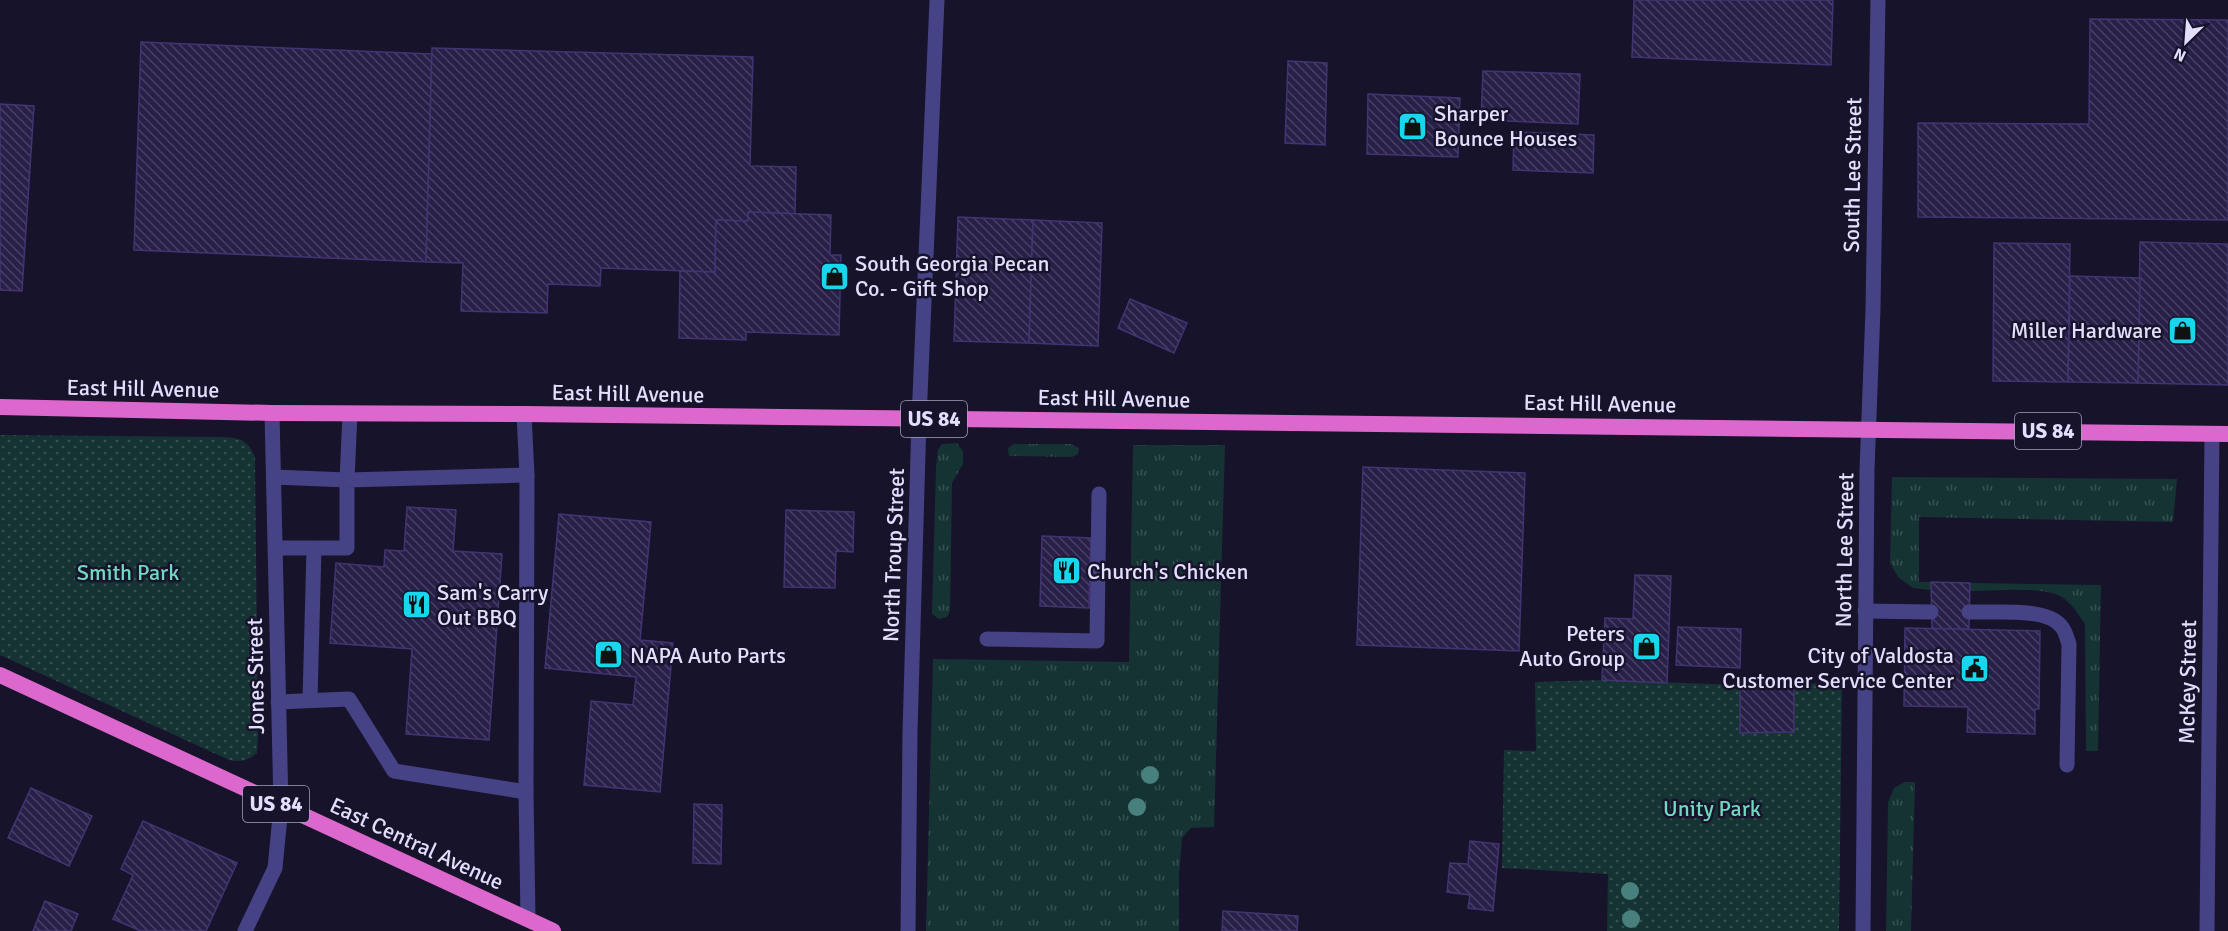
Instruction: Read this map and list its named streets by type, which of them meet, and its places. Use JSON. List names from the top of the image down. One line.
{"streets":{"highway":["East Hill Avenue","US 84","East Central Avenue"],"street":["South Lee Street","North Lee Street","North Troup Street","Jones Street","McKey Street"]},"crossings":[["South Lee Street","North Lee Street"],["East Hill Avenue","North Lee Street"],["East Hill Avenue","North Troup Street"],["East Hill Avenue","Jones Street"],["East Hill Avenue","McKey Street"],["Jones Street","East Central Avenue"]],"parks":["Smith Park","Unity Park"],"places":{"shop":["Sharper Bounce Houses","South Georgia Pecan Co. - Gift Shop","Miller Hardware","Peters Auto Group","NAPA Auto Parts"],"restaurant":["Church's Chicken","Sam's Carry Out BBQ"],"public building":["City of Valdosta Customer Service Center"]},"north":"bottom left"}
